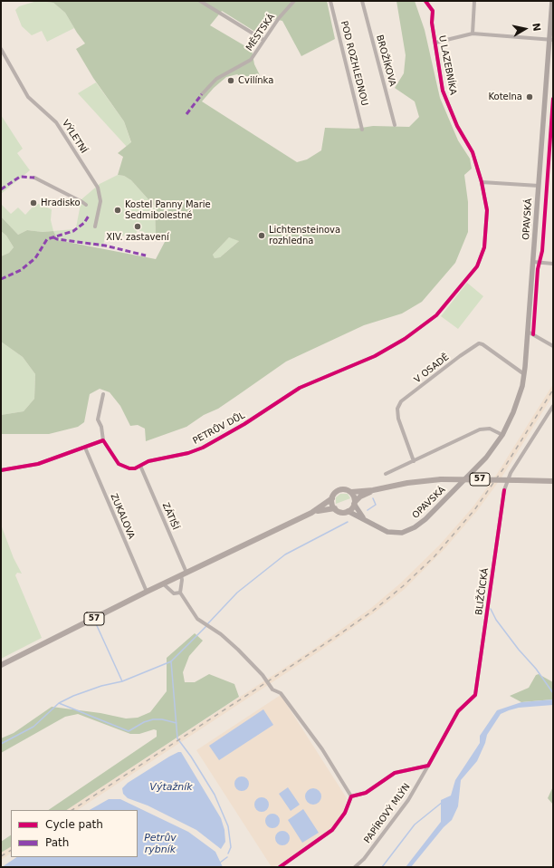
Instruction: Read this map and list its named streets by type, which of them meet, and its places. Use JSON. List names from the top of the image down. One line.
{"streets":{"main road":["OPAVSKÁ","57"],"street":["MĚSTSKÁ","BROŽÍKOVA","POD ROZHLEDNOU","U LAZEBNÍKA","VÝLETNÍ","V OSADĚ","PETRŮV DŮL","ZUKALOVA","ZÁTIŠÍ","BLIŽČICKÁ","PAPÍROVÝ MLÝN"]},"crossings":[["U LAZEBNÍKA","PETRŮV DŮL"],["OPAVSKÁ","V OSADĚ"],["OPAVSKÁ","57"],["PETRŮV DŮL","ZÁTIŠÍ"],["57","ZUKALOVA"],["57","ZÁTIŠÍ"],["BLIŽČICKÁ","PAPÍROVÝ MLÝN"]],"water":["Výtažník","Petrův rybník"],"places":["Cvilínka","Kotelna","Hradisko","Kostel Panny Marie Sedmibolestné","XIV. zastavení","Lichtensteinova rozhledna"],"legend":["Cycle path","Path"],"north":"right"}
